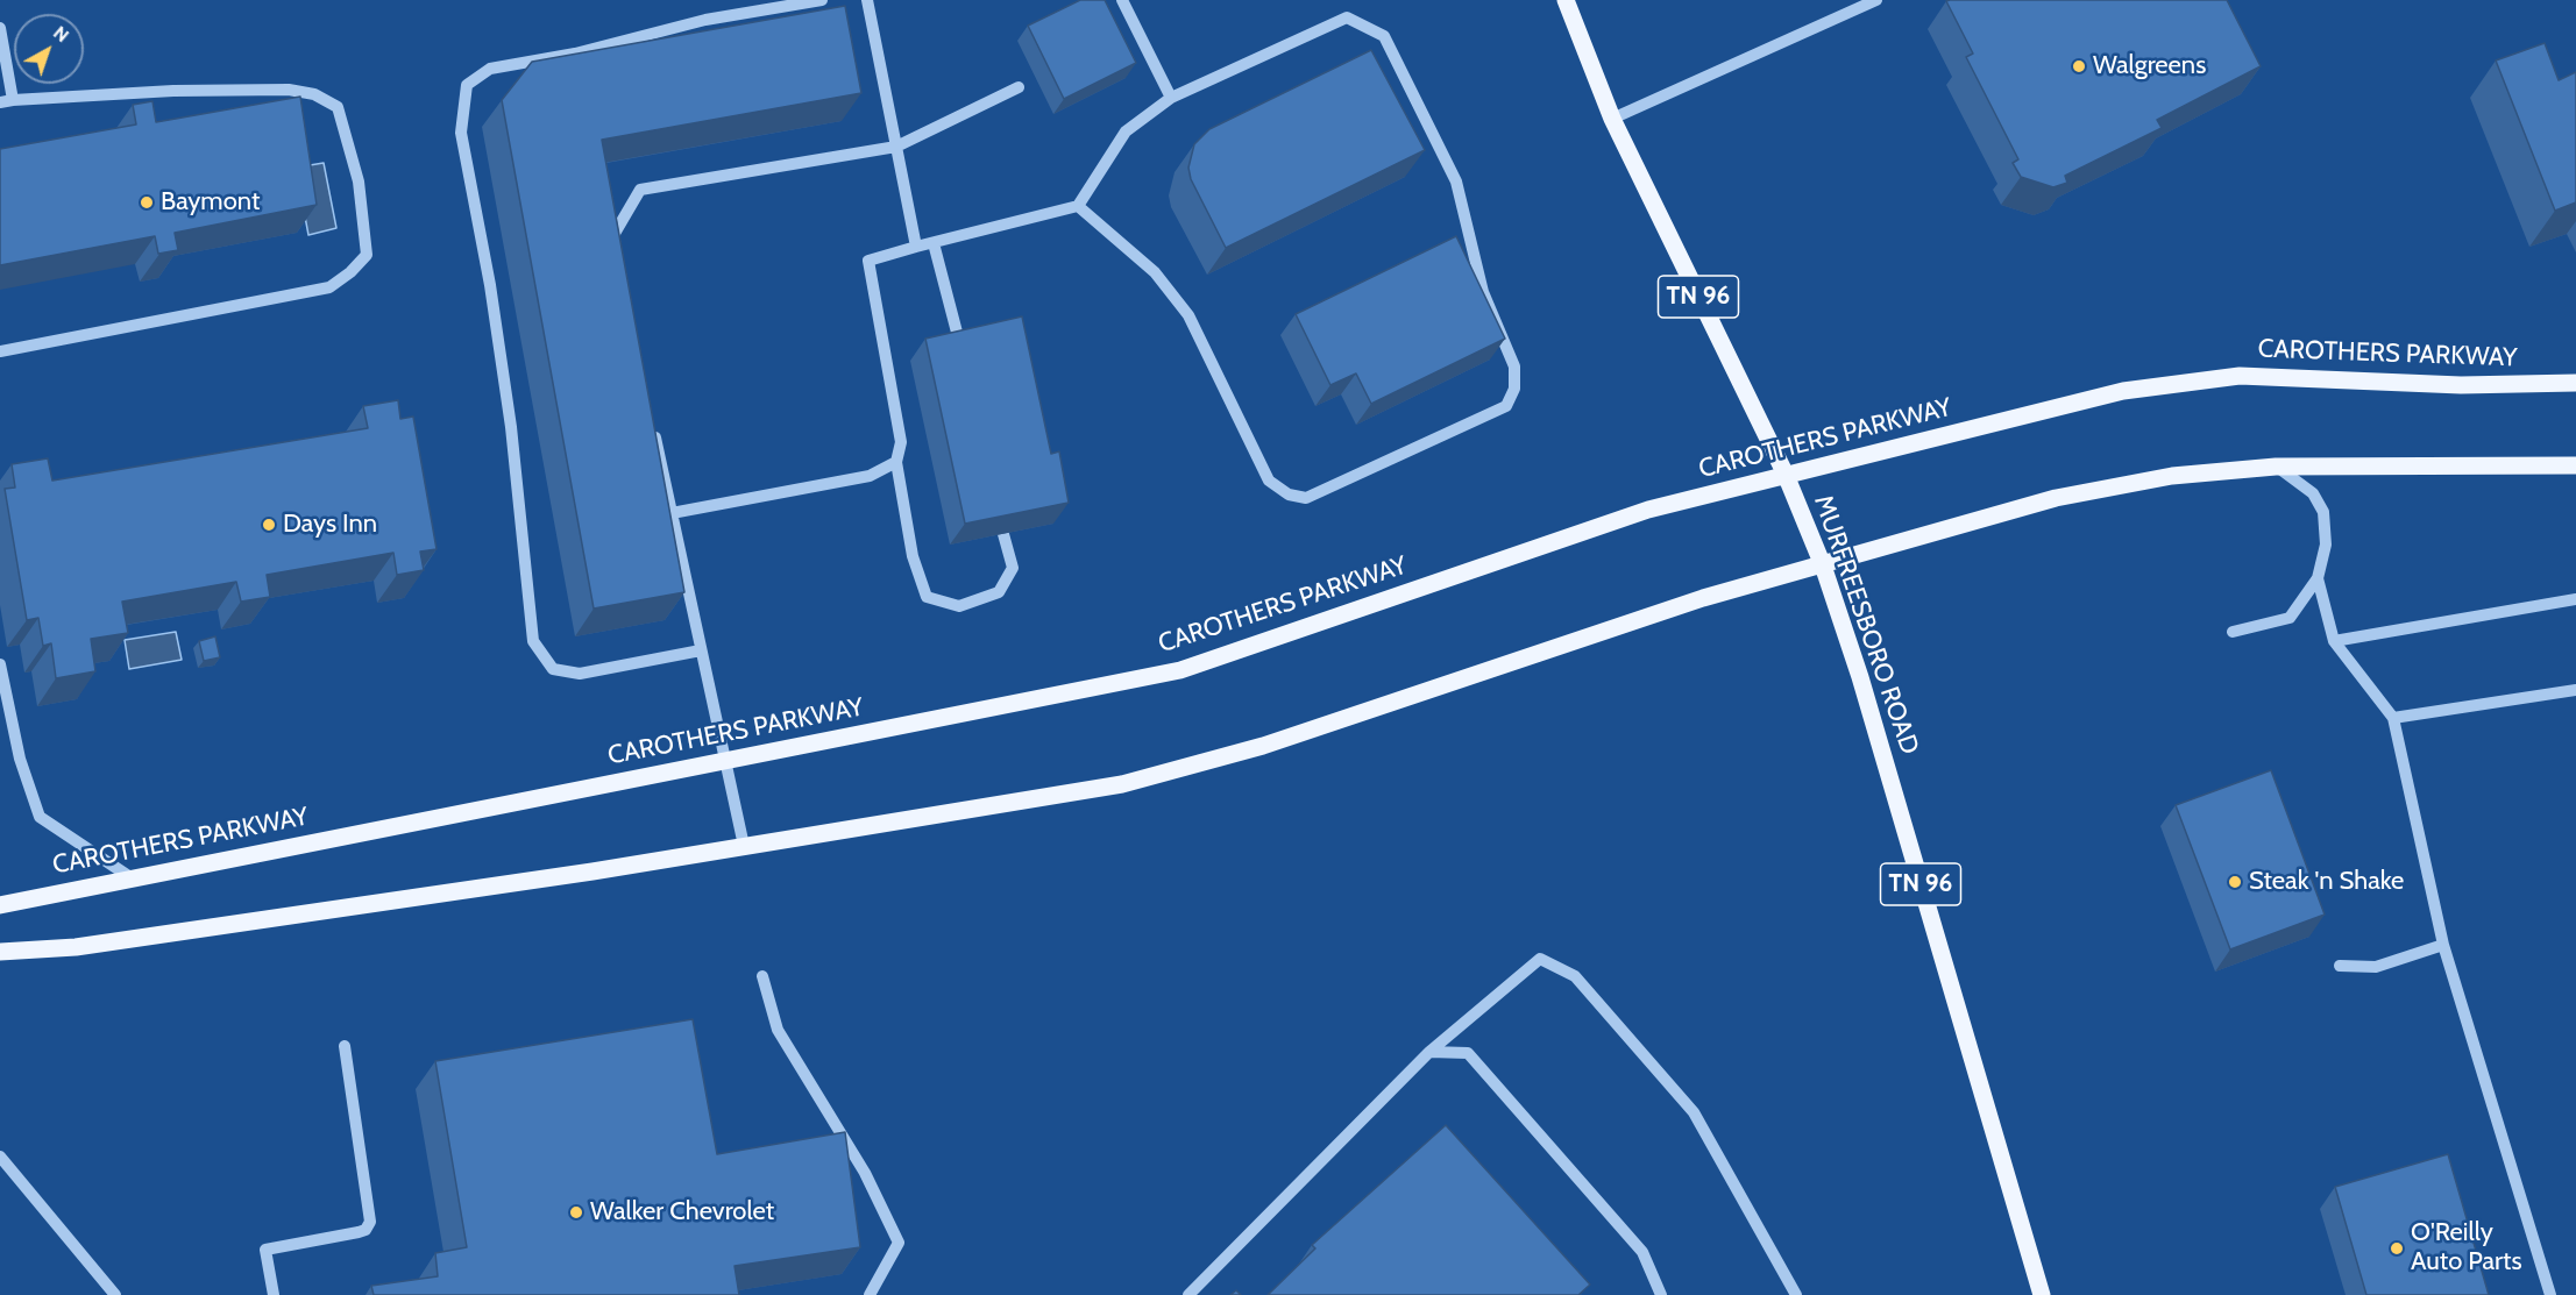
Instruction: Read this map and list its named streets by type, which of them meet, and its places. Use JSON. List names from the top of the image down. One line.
{"streets":{"main road":["TN 96","CAROTHERS PARKWAY","MURFREESBORO ROAD"]},"crossings":[["CAROTHERS PARKWAY","MURFREESBORO ROAD"]],"places":["Walgreens","Baymont","Days Inn","Steak 'n Shake","Walker Chevrolet","O'Reilly Auto Parts"],"north":"top right"}
